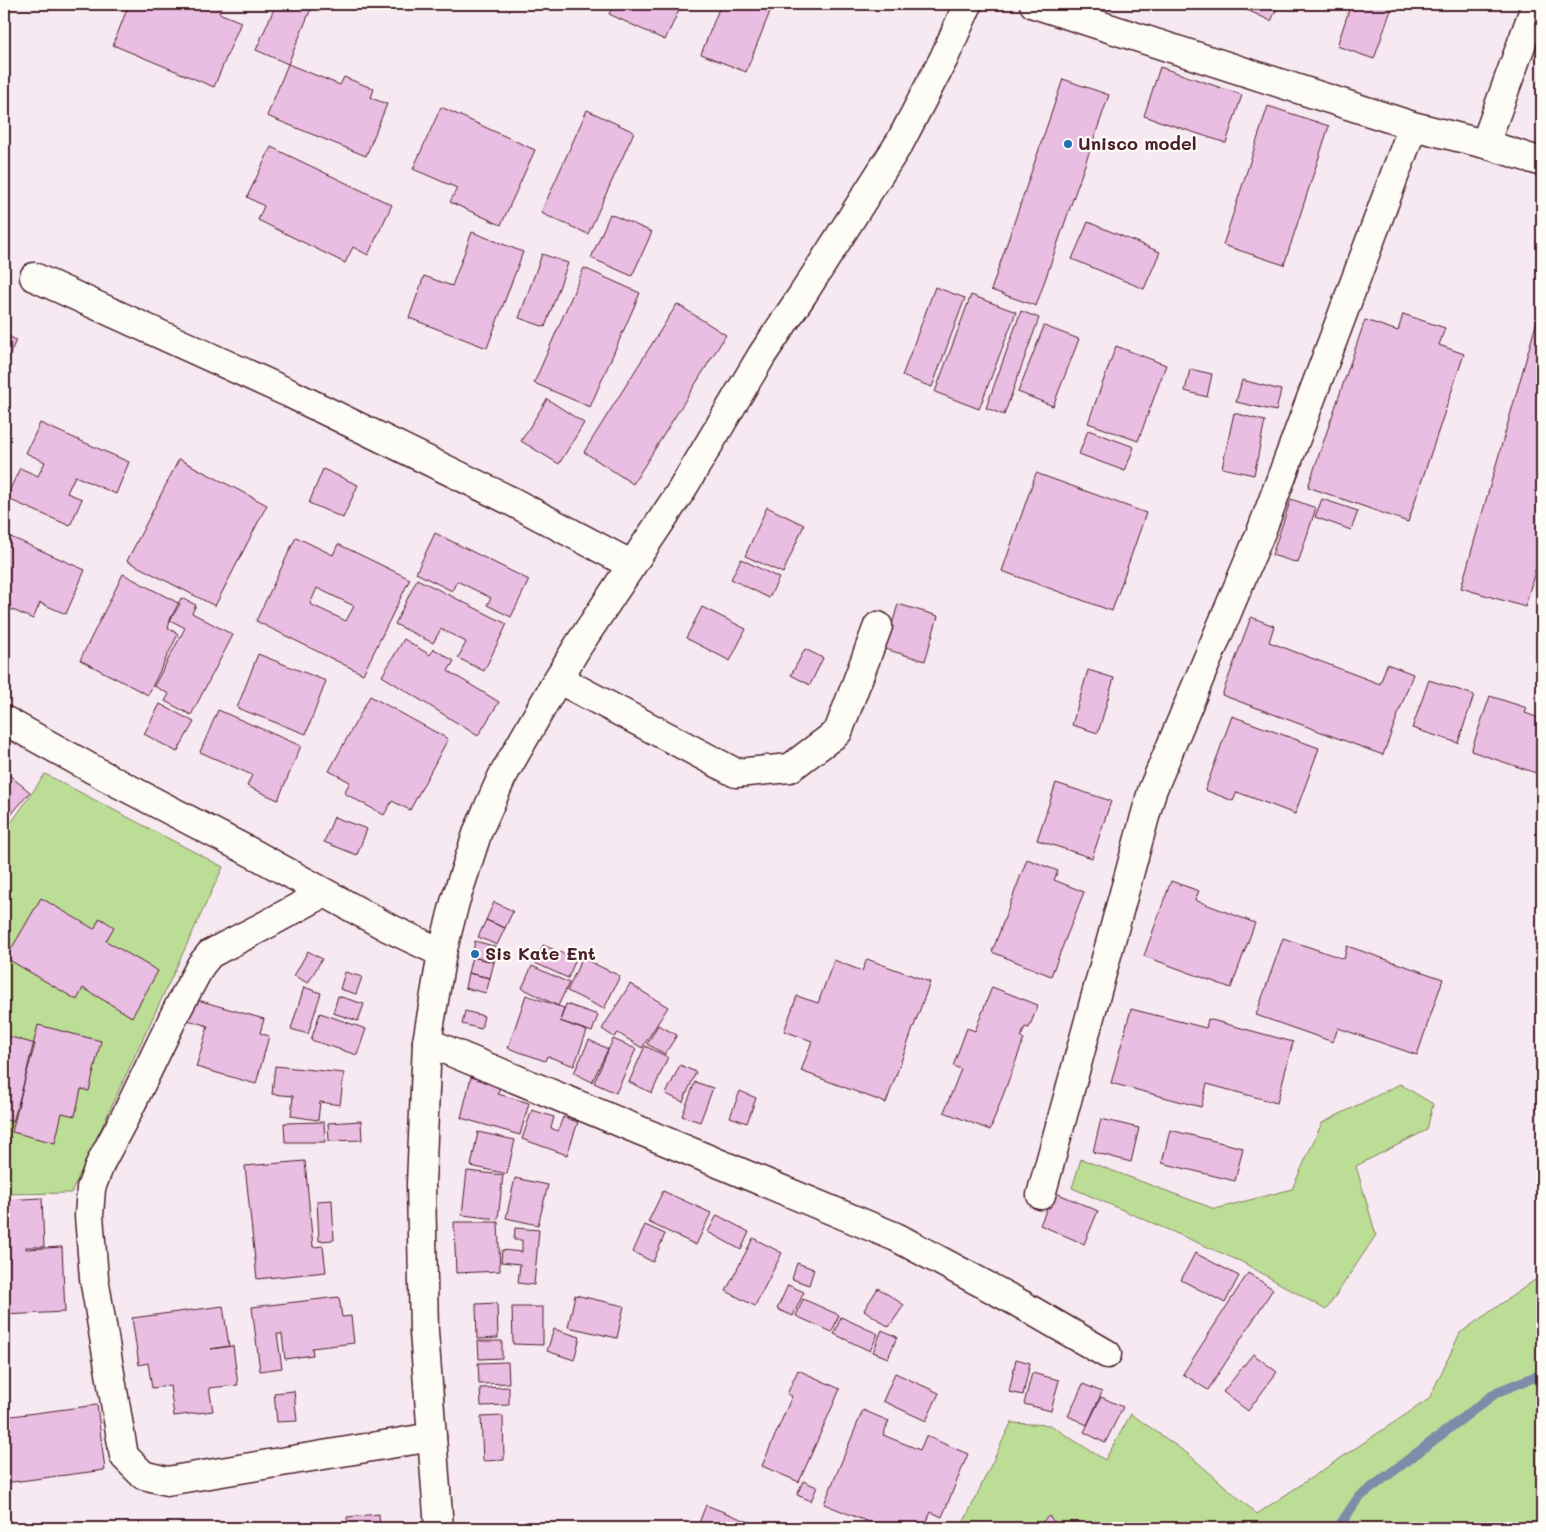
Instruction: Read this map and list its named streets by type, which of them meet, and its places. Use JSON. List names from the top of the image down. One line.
{"places":["Unisco model","Sis Kate Ent"]}
